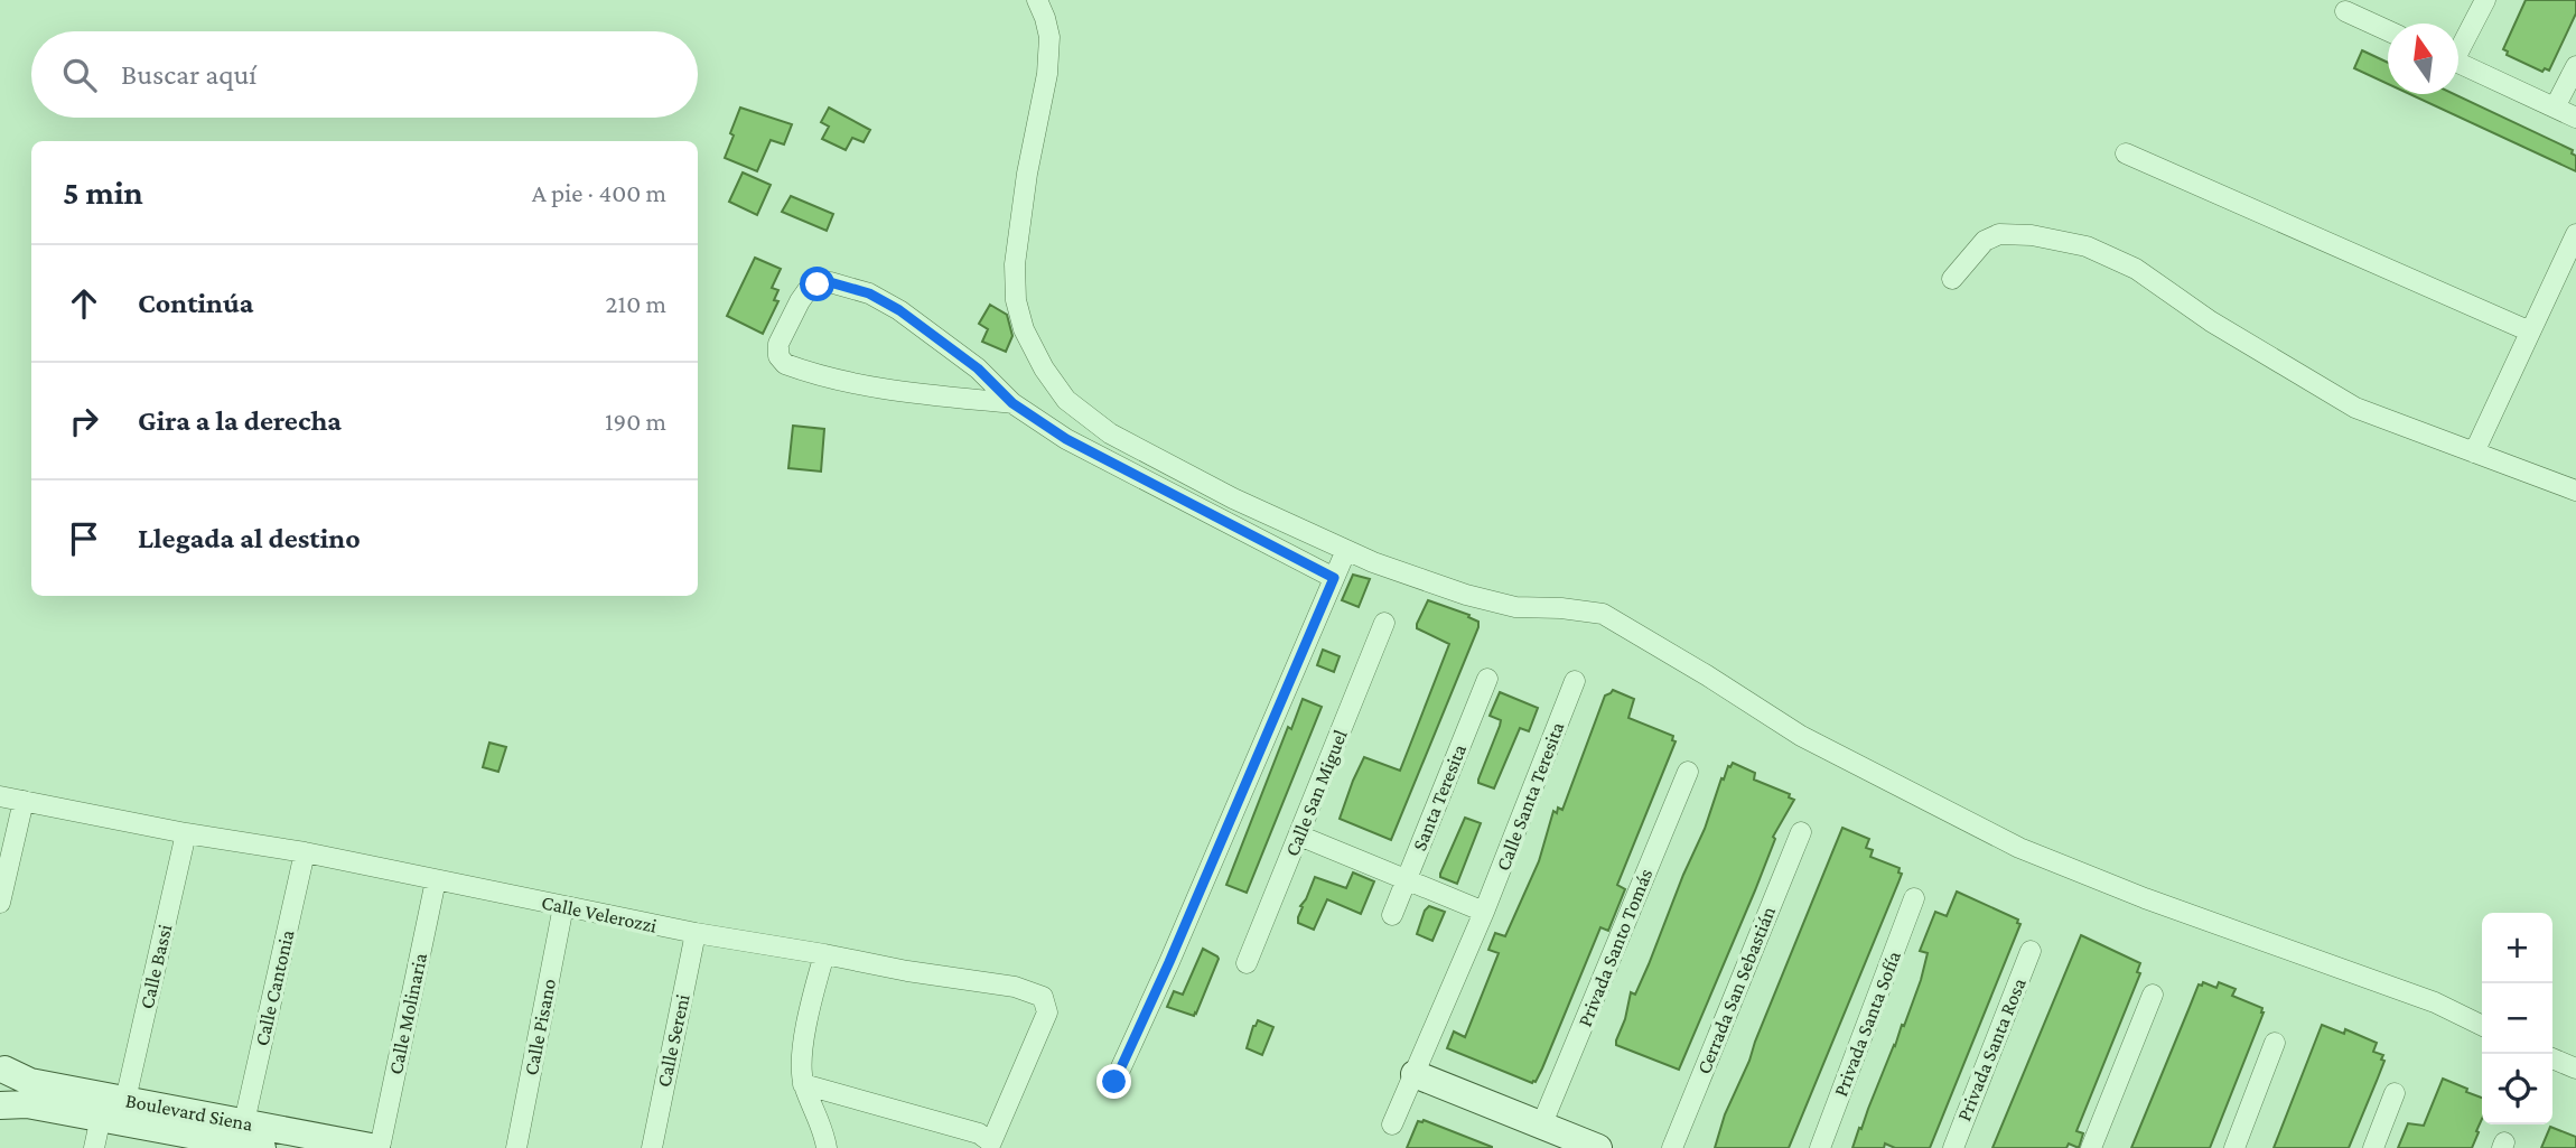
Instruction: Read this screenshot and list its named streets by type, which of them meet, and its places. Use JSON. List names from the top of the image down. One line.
{"streets":{"street":["Calle San Miguel","Calle Santa Teresita","Santa Teresita","Calle Velerozzi","Privada Santo Tomás","Calle Bassi","Calle Cantonia","Cerrada San Sebastián","Calle Molinaria","Privada Santa Sofía","Calle Pisano","Calle Sereni","Privada Santa Rosa","Boulevard Siena"]},"crossings":[["Calle Velerozzi","Calle Bassi"],["Calle Velerozzi","Calle Cantonia"],["Calle Velerozzi","Calle Molinaria"],["Calle Velerozzi","Calle Pisano"],["Calle Velerozzi","Calle Sereni"],["Calle Bassi","Boulevard Siena"],["Calle Cantonia","Boulevard Siena"],["Calle Molinaria","Boulevard Siena"]],"north":"top","page":{"search":"Buscar aquí","heading":["5 min","A pie · 400 m"],"list":[["Continúa","210 m"],["Gira a la derecha","190 m"],"Llegada al destino"],"map_buttons":["+","−"]}}
